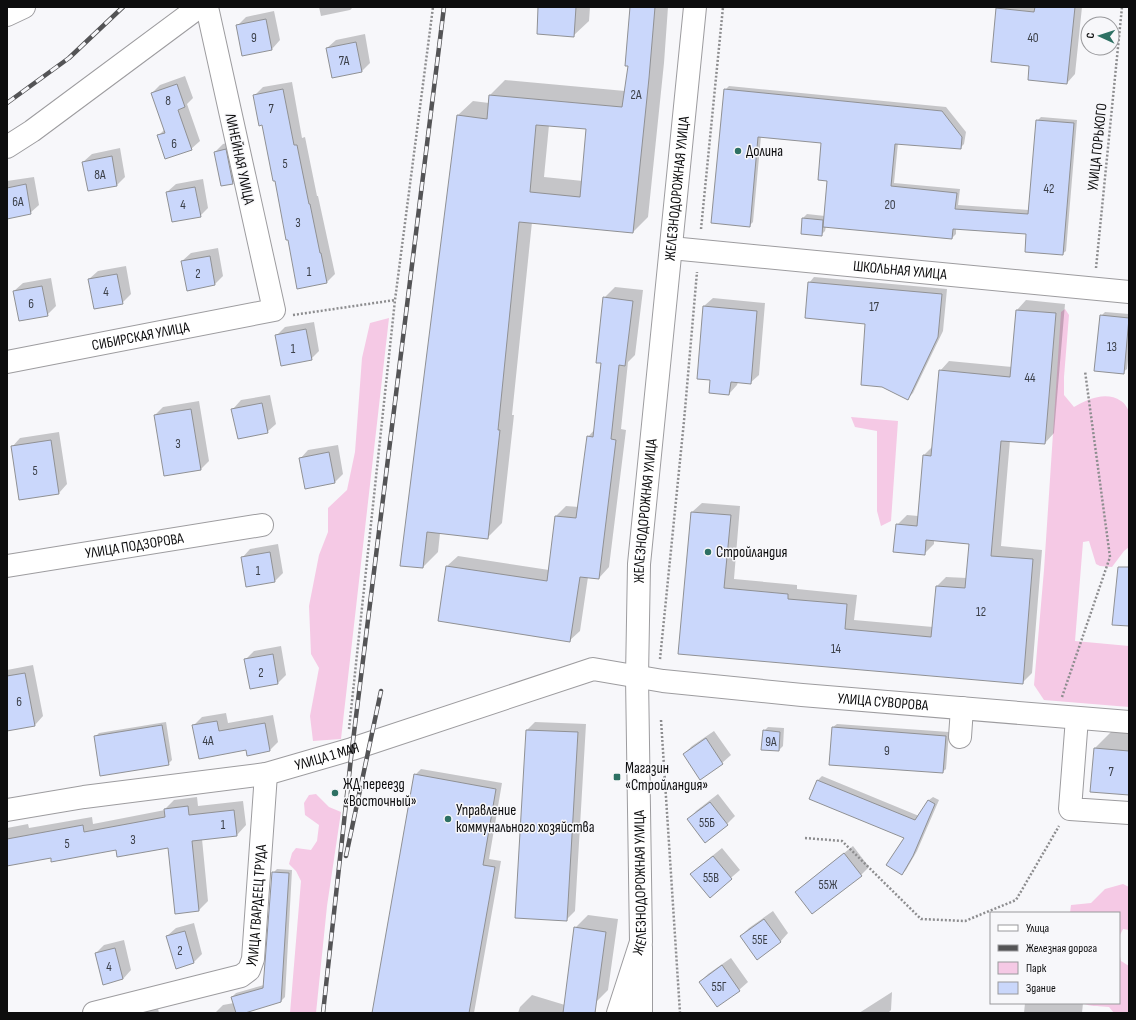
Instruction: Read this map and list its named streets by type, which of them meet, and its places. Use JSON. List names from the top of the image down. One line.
{"streets":{"street":["ЛИНЕЙНАЯ УЛИЦА","ЖЕЛЕЗНОДОРОЖНАЯ УЛИЦА","ШКОЛЬНАЯ УЛИЦА","СИБИРСКАЯ УЛИЦА","УЛИЦА ПОДЗОРОВА","УЛИЦА СУВОРОВА","УЛИЦА 1 МАЯ","УЛИЦА ГВАРДЕЕЦ ТРУДА"],"path":["УЛИЦА ГОРЬКОГО"]},"crossings":[["УЛИЦА ГОРЬКОГО","ШКОЛЬНАЯ УЛИЦА"],["ЛИНЕЙНАЯ УЛИЦА","СИБИРСКАЯ УЛИЦА"],["ЖЕЛЕЗНОДОРОЖНАЯ УЛИЦА","ШКОЛЬНАЯ УЛИЦА"],["ЖЕЛЕЗНОДОРОЖНАЯ УЛИЦА","УЛИЦА СУВОРОВА"],["ЖЕЛЕЗНОДОРОЖНАЯ УЛИЦА","УЛИЦА 1 МАЯ"],["УЛИЦА СУВОРОВА","УЛИЦА 1 МАЯ"],["УЛИЦА 1 МАЯ","УЛИЦА ГВАРДЕЕЦ ТРУДА"]],"places":{"other":["Долина","Стройландия","ЖД переезд «Восточный»","Управление коммунального хозяйства"],"transit":["Магазин «Стройландия»"]},"house_numbers":["9","40","7А","2А","8","7","6","5","8А","42","6А","4","20","3","1","2","4","6","17","13","1","44","3","5","1","12","14","2","6","4А","9А","9","7","55Б","1","3","5","55В","55Ж","55Е","2","4","55Г"],"legend":["Улица","Железная дорога","Парк","Здание"],"north":"left"}
